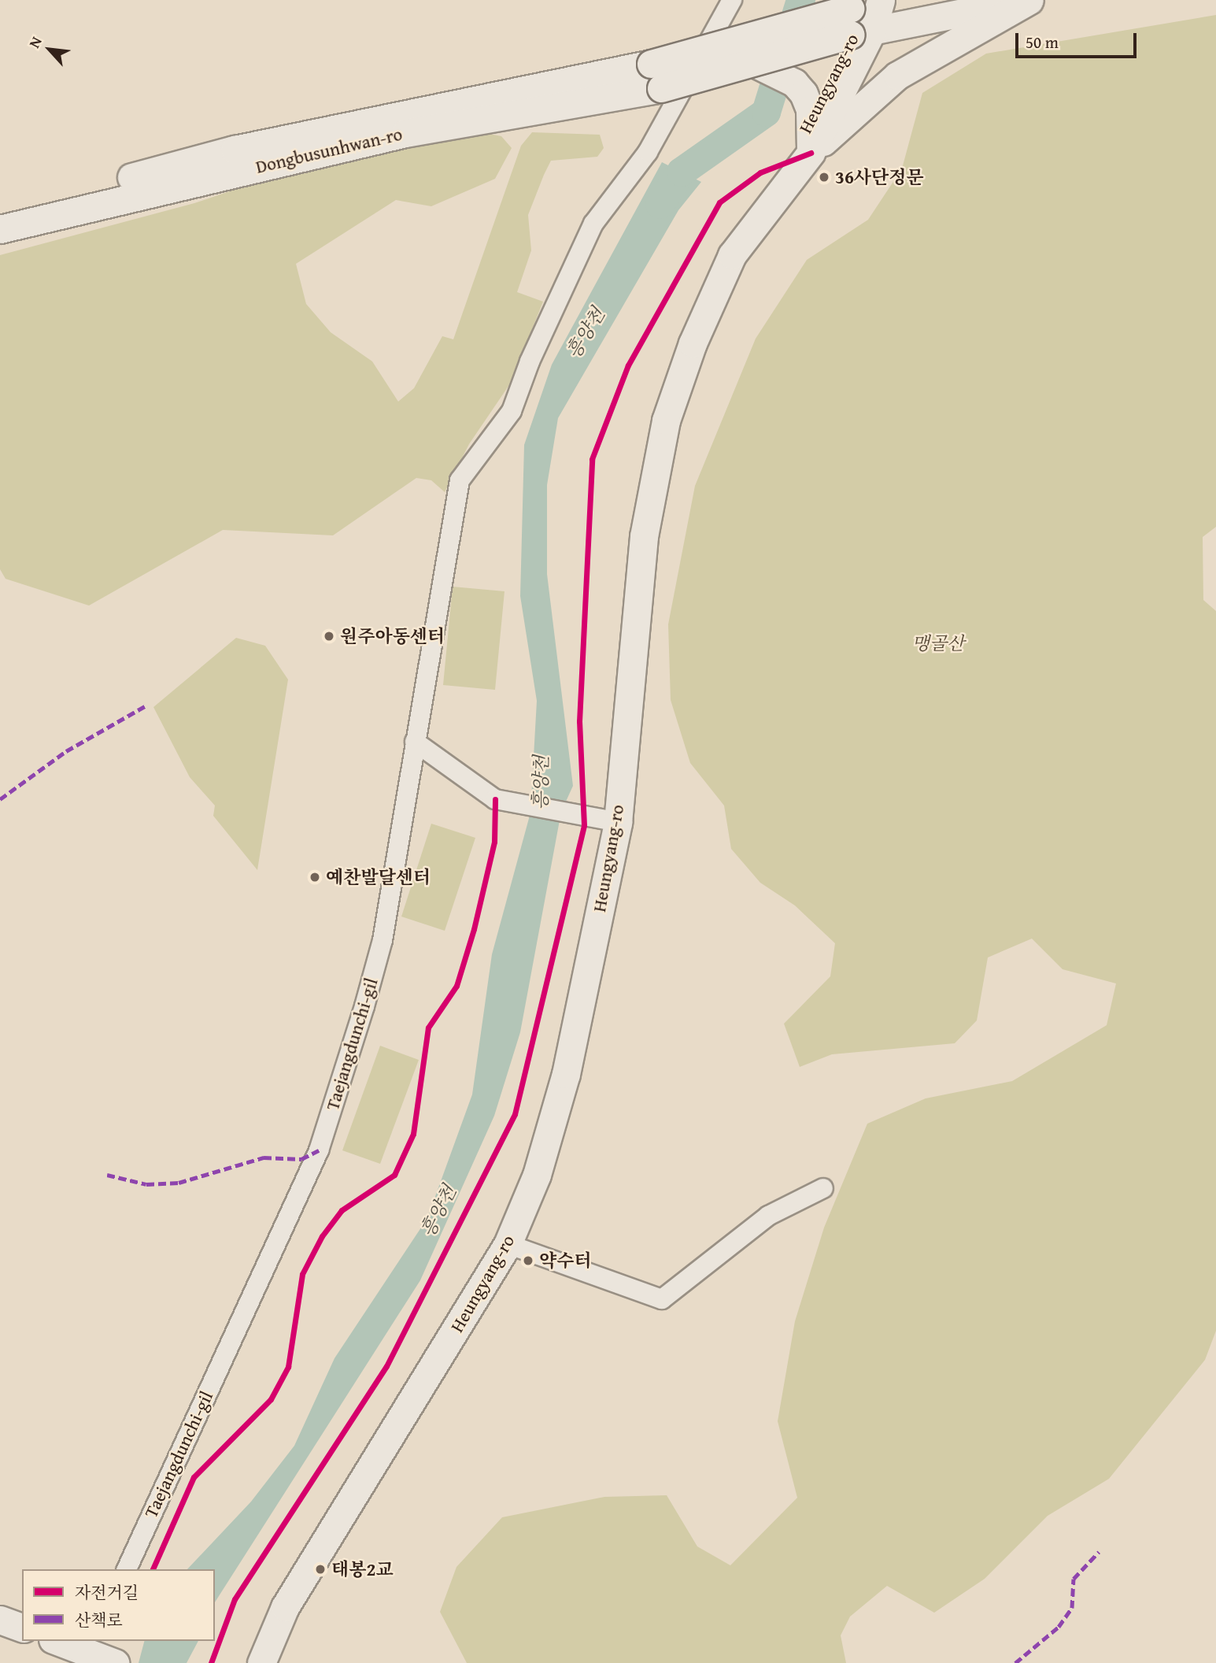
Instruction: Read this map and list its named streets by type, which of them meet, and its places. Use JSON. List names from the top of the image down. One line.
{"streets":{"street":["Heungyang-ro","Dongbusunhwan-ro","Taejangdunchi-gil"]},"crossings":[["Heungyang-ro","Dongbusunhwan-ro"]],"water":["흥양천"],"parks":["맹골산"],"places":["36사단정문","원주아동센터","예찬발달센터","약수터","태봉2교"],"legend":["자전거길","산책로"],"scale_bar":"50 m","north":"top left"}
